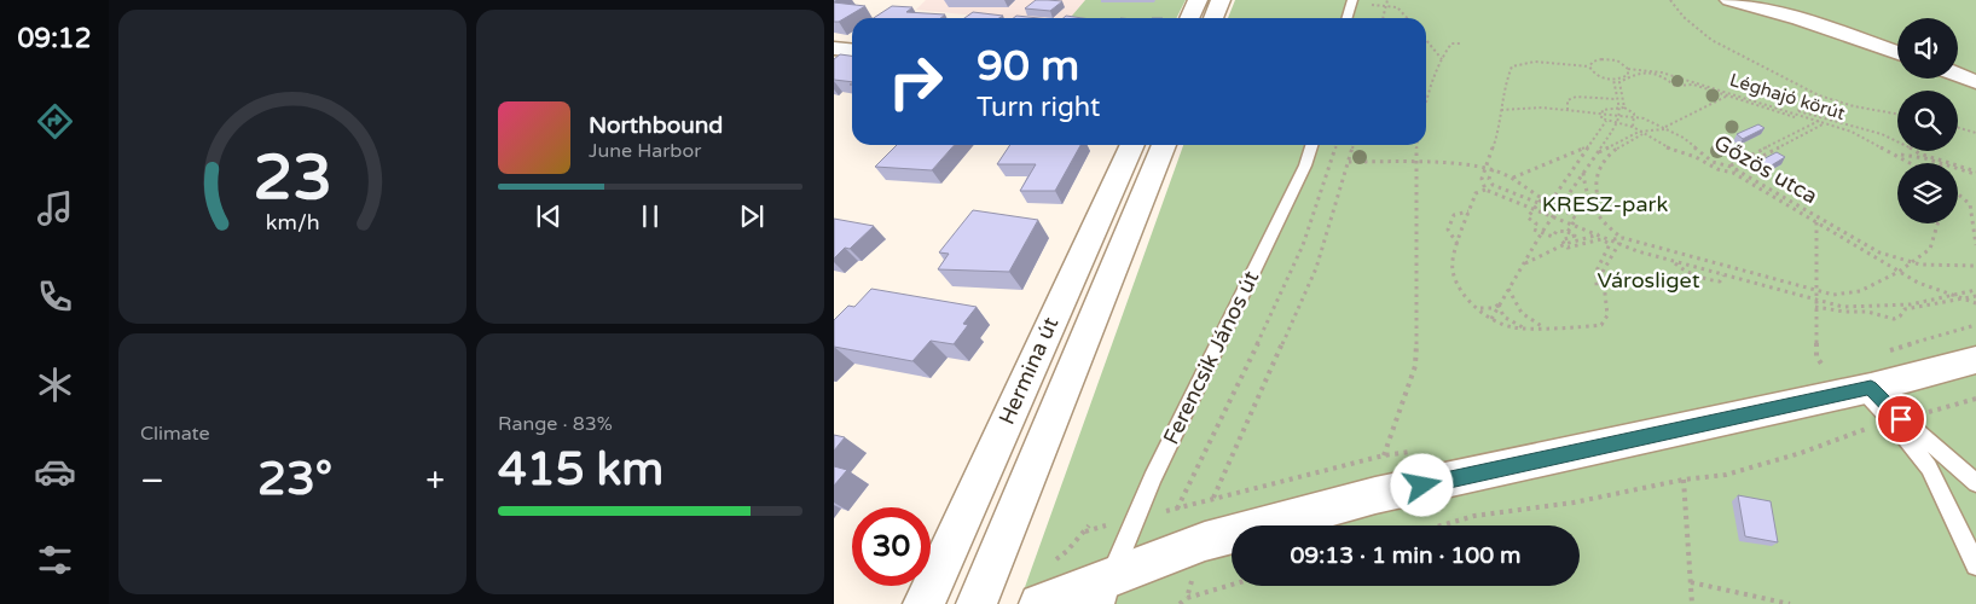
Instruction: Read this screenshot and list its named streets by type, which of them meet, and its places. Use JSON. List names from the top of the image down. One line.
{"streets":{"street":["Hermina út"],"lane":["Ferencsik János út"],"path":["Léghajó körút","Gőzös utca"]},"parks":["KRESZ-park","Városliget"],"page":{"tabs":"09:12","turn":["90 m","Turn right"],"song":["Northbound","June Harbor"],"tile":["Climate",["Range · 83%","415 km"]],"heat":["−","23°","+"],"limit":"30","trip":"09:13 · 1 min · 100 m","gauge":["23","km/h"]}}
